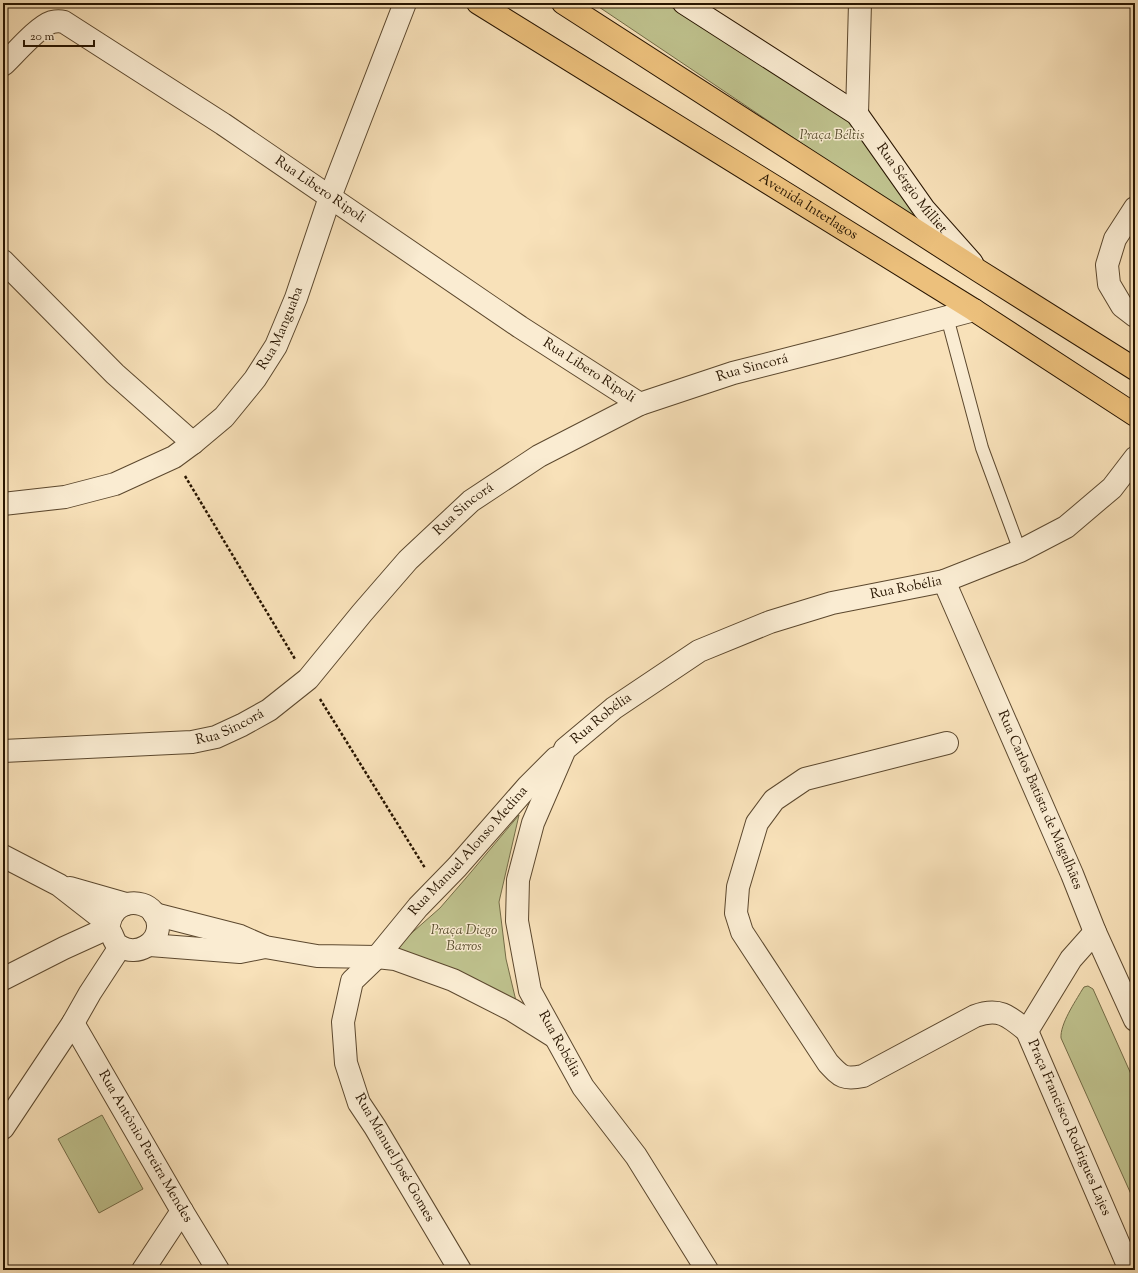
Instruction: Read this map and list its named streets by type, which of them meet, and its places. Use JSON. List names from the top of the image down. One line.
{"streets":{"main road":["Avenida Interlagos"],"street":["Rua Sérgio Milliet","Rua Libero Ripoli","Rua Manguaba","Rua Sincorá","Rua Robélia","Rua Carlos Batista de Magalhães","Rua Manuel Alonso Medina","Praça Francisco Rodrigues Lajes","Rua Antônio Pereira Mendes","Rua Manuel José Gomes"]},"crossings":[["Rua Libero Ripoli","Rua Manguaba"],["Rua Libero Ripoli","Rua Sincorá"],["Avenida Interlagos","Rua Sincorá"],["Rua Robélia","Rua Carlos Batista de Magalhães"],["Rua Robélia","Rua Manuel Alonso Medina"],["Rua Carlos Batista de Magalhães","Praça Francisco Rodrigues Lajes"],["Rua Manuel Alonso Medina","Rua Manuel José Gomes"]],"parks":["Praça Béltis","Praça Diego Barros"],"scale_bar":"20 m"}
